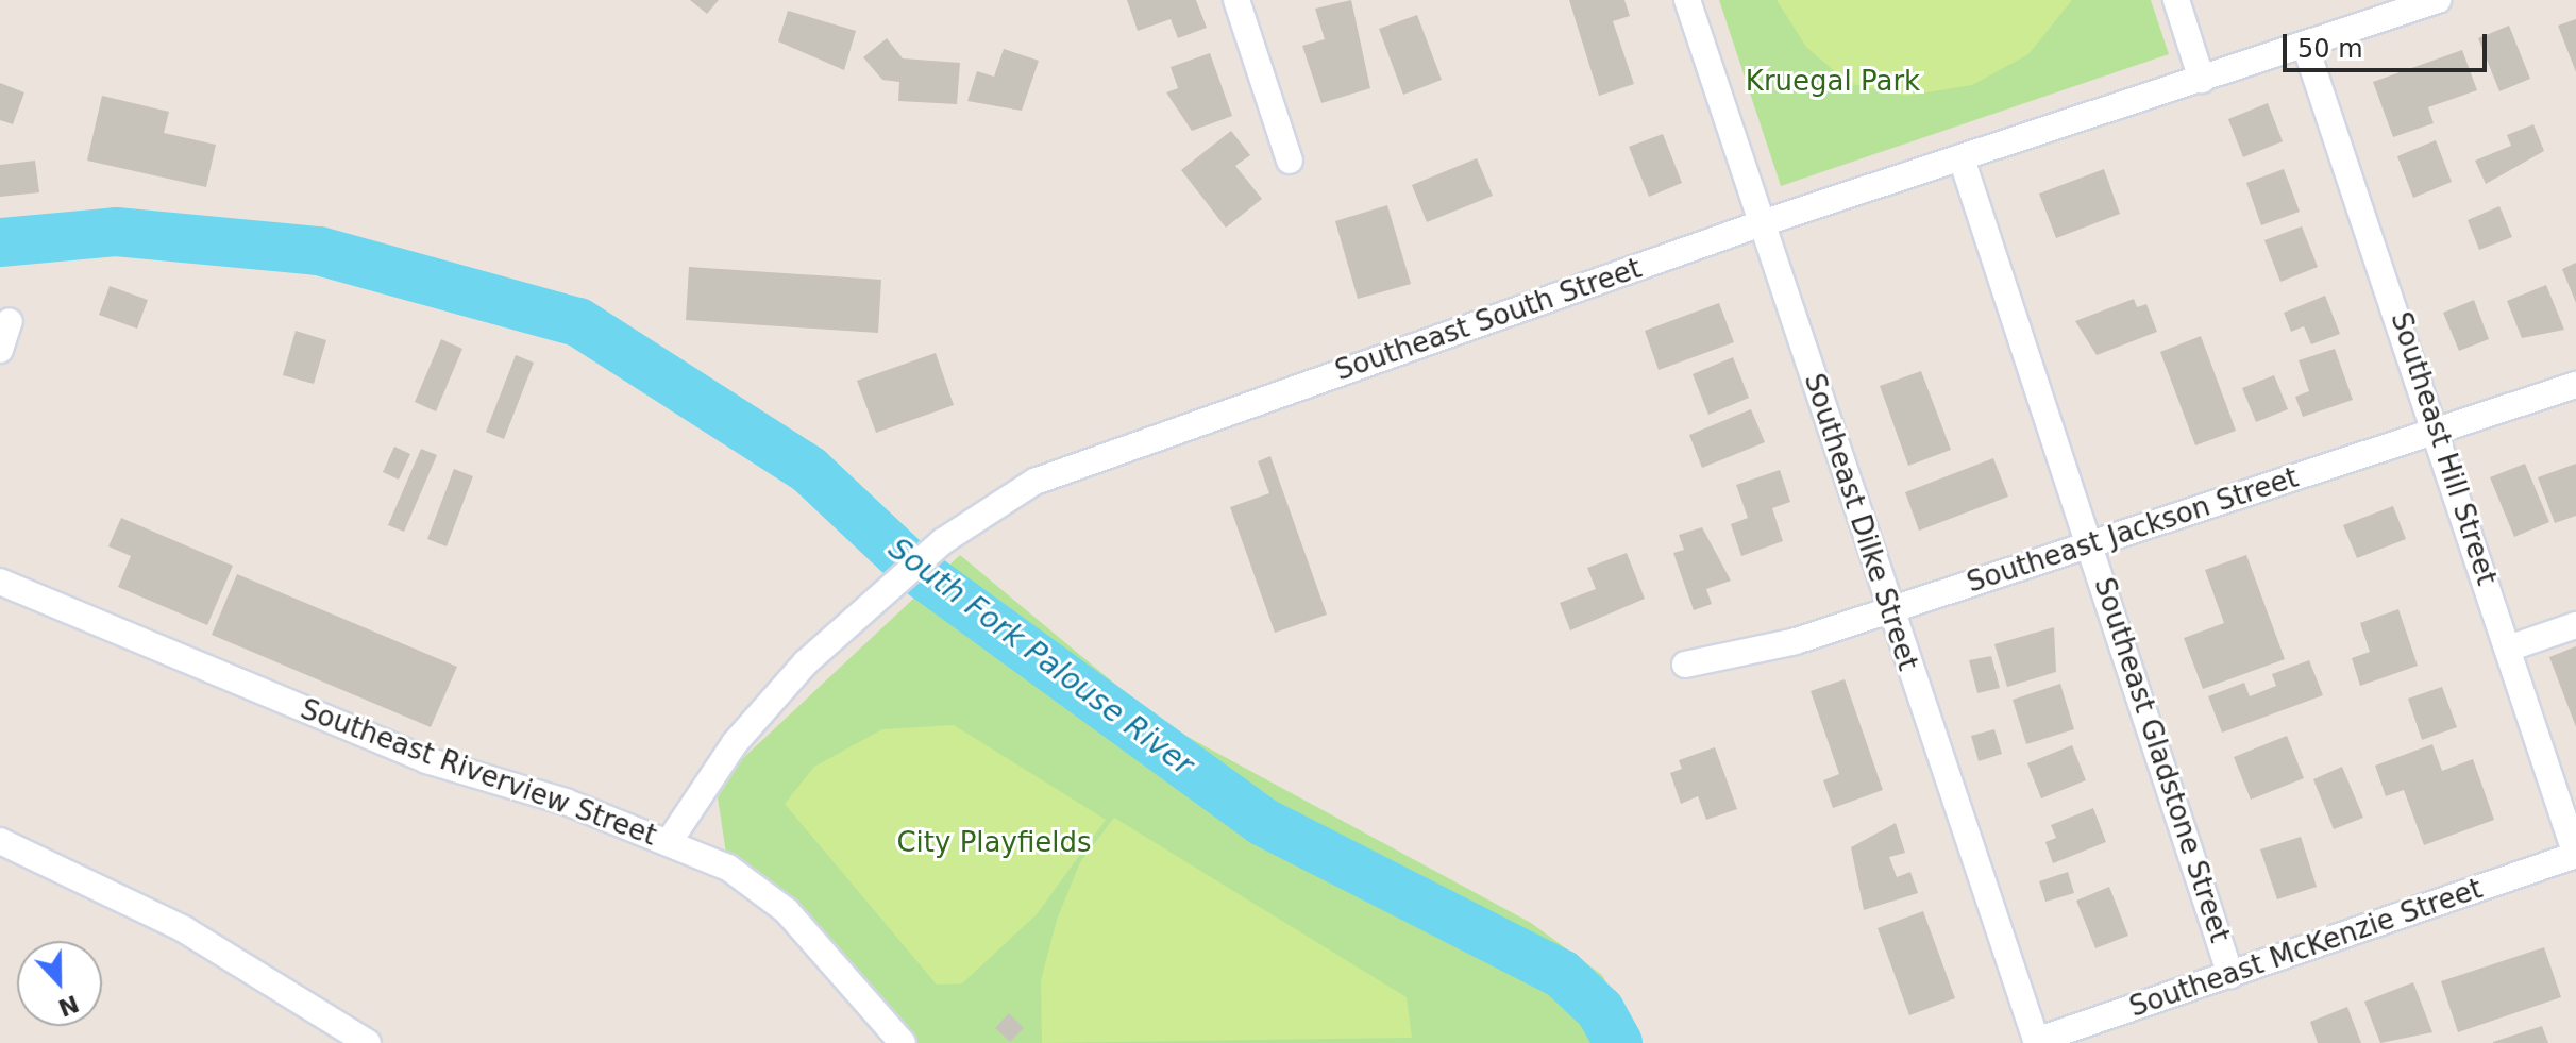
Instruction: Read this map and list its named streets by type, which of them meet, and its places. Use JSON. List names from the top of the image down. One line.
{"streets":{"street":["Southeast South Street","Southeast Hill Street","Southeast Dilke Street","Southeast Jackson Street","Southeast Gladstone Street","Southeast Riverview Street","Southeast McKenzie Street"]},"crossings":[["Southeast South Street","Southeast Hill Street"],["Southeast South Street","Southeast Dilke Street"],["Southeast South Street","Southeast Gladstone Street"],["Southeast South Street","Southeast Riverview Street"],["Southeast Hill Street","Southeast Jackson Street"],["Southeast Hill Street","Southeast McKenzie Street"],["Southeast Dilke Street","Southeast Jackson Street"],["Southeast Dilke Street","Southeast McKenzie Street"],["Southeast Jackson Street","Southeast Gladstone Street"],["Southeast Gladstone Street","Southeast McKenzie Street"]],"water":["South Fork Palouse River"],"parks":["Kruegal Park","City Playfields"],"scale_bar":"50 m","north":"bottom"}
